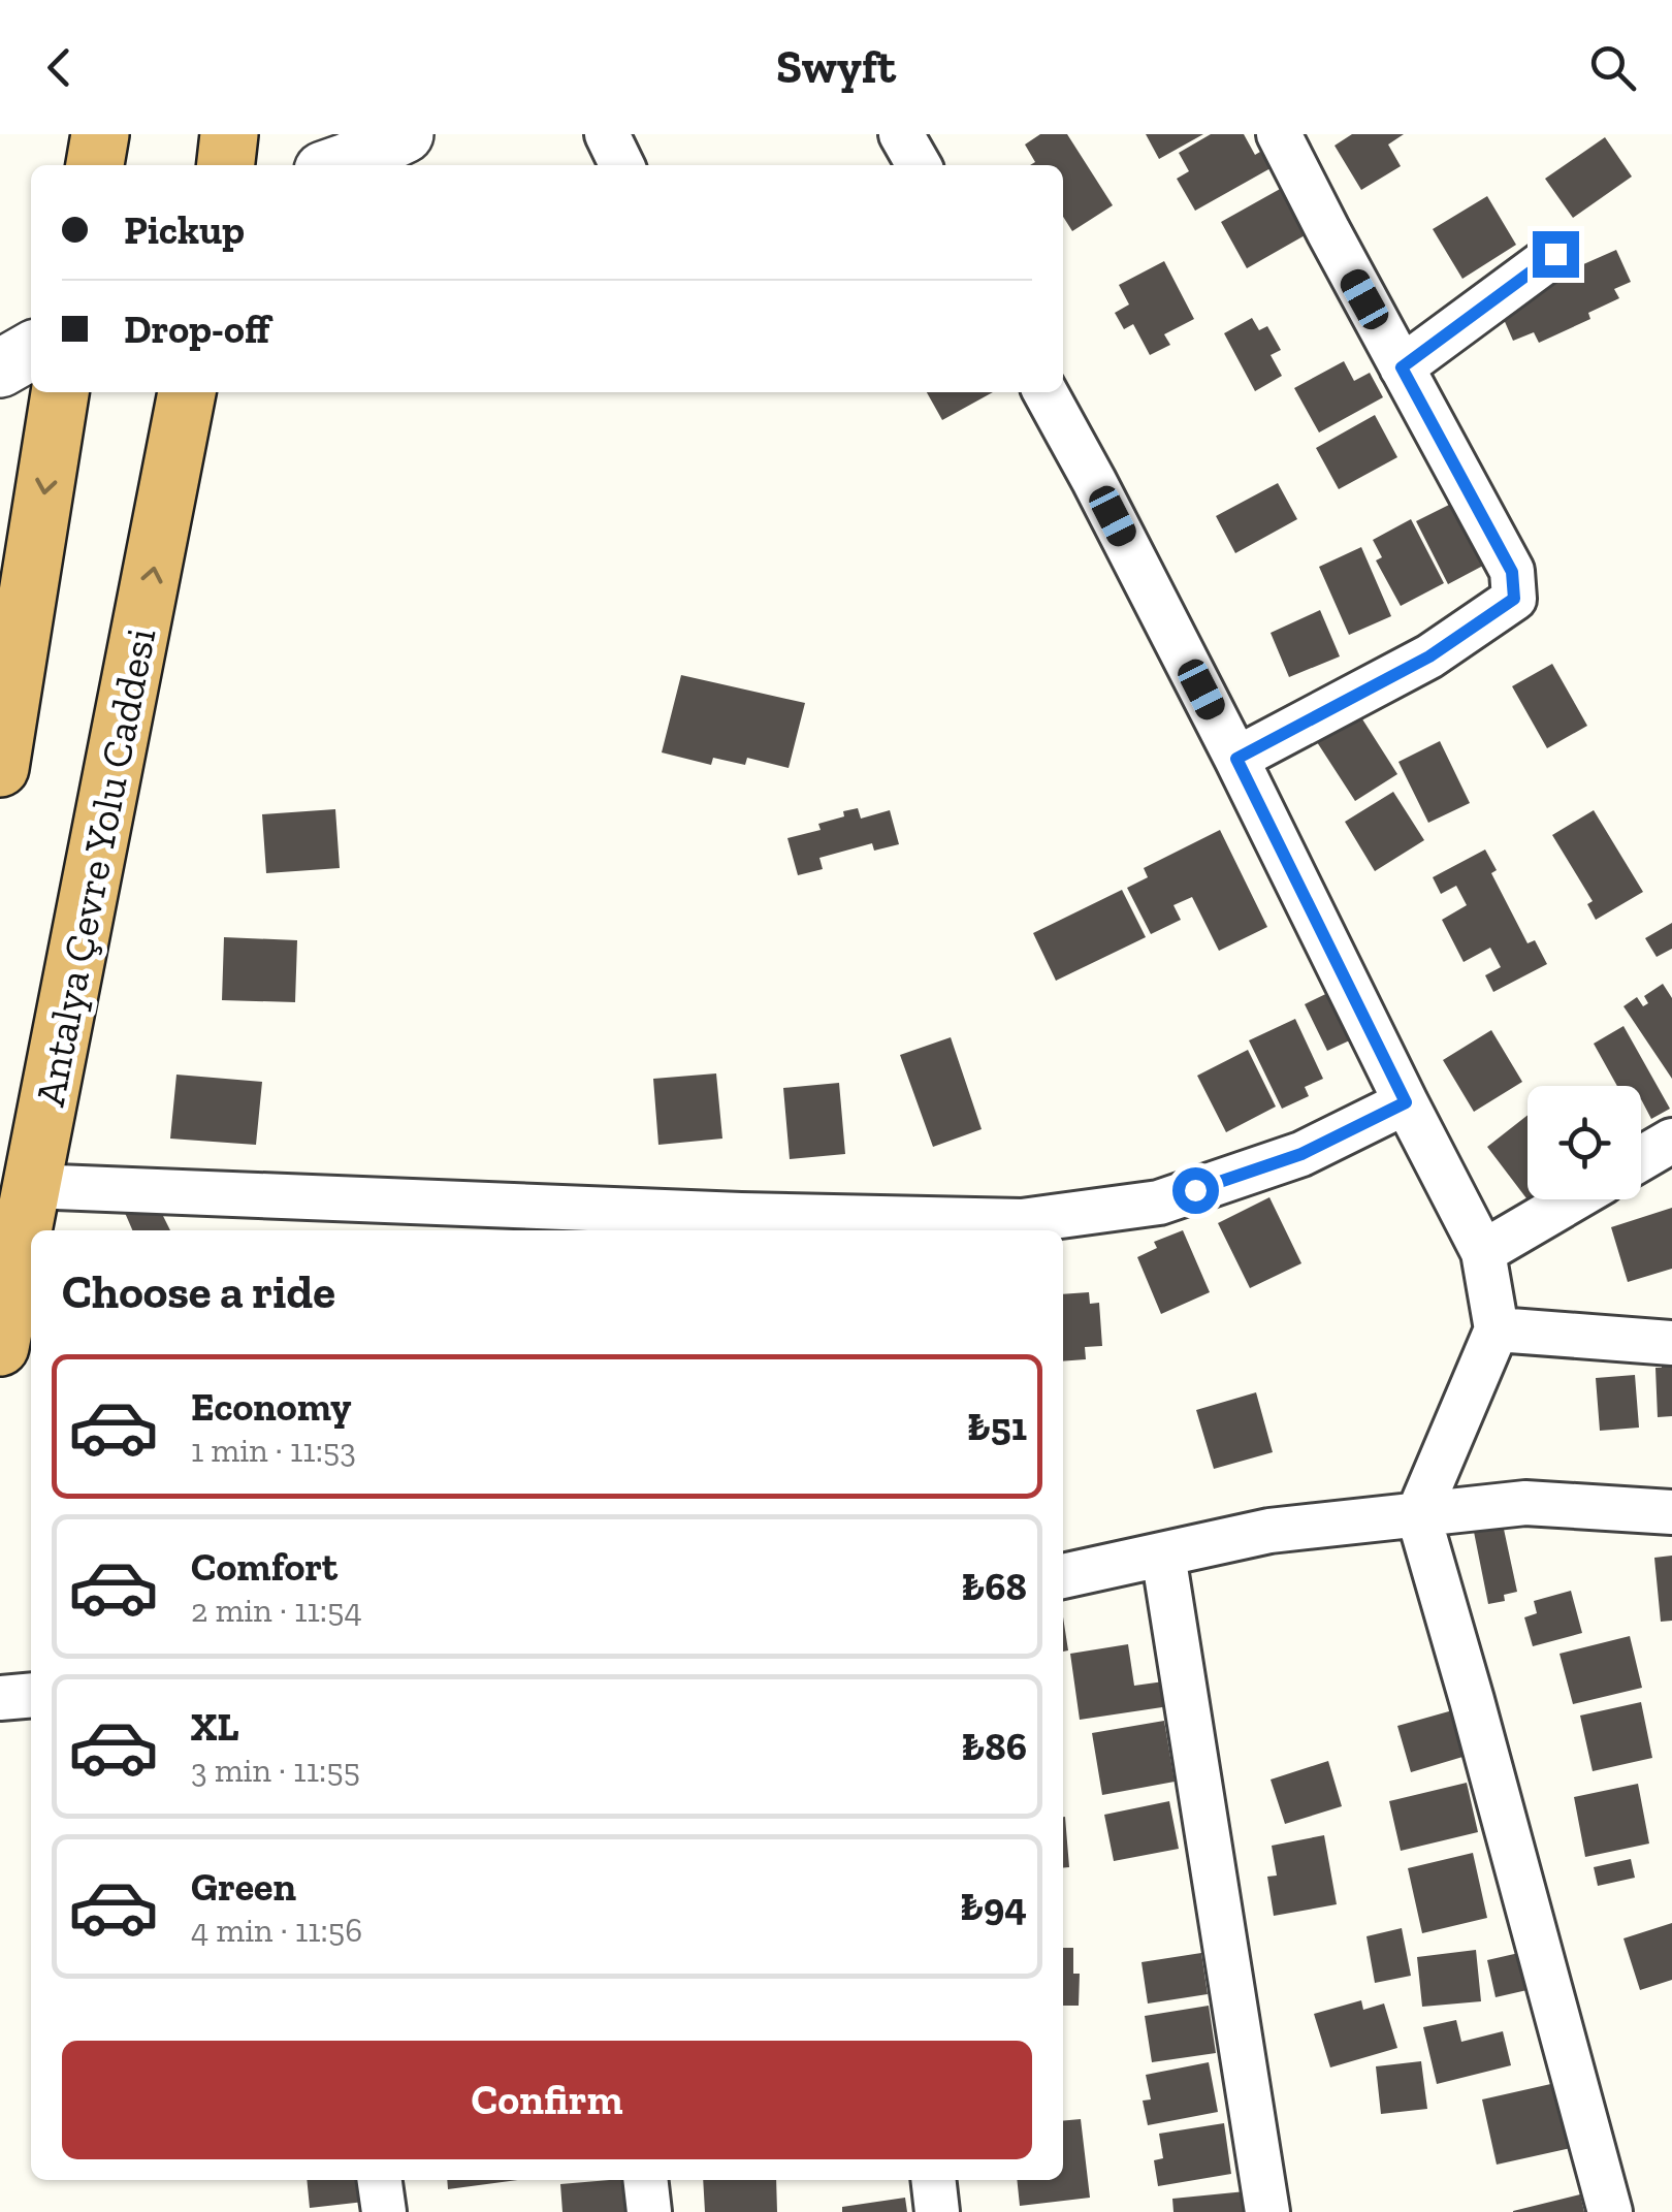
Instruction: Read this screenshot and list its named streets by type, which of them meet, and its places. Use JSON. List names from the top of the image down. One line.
{"streets":{"highway":["Antalya Çevre Yolu Caddesi"]},"page":{"header":"Swyft","banner":["Pickup","Drop-off"],"heading":"Choose a ride","list":[{"name":"Economy","note":"1 min · 11:53","value":"₺51"},{"name":"Comfort","note":"2 min · 11:54","value":"₺68"},{"name":"XL","note":"3 min · 11:55","value":"₺86"},{"name":"Green","note":"4 min · 11:56","value":"₺94"}],"buttons":"Confirm"}}
